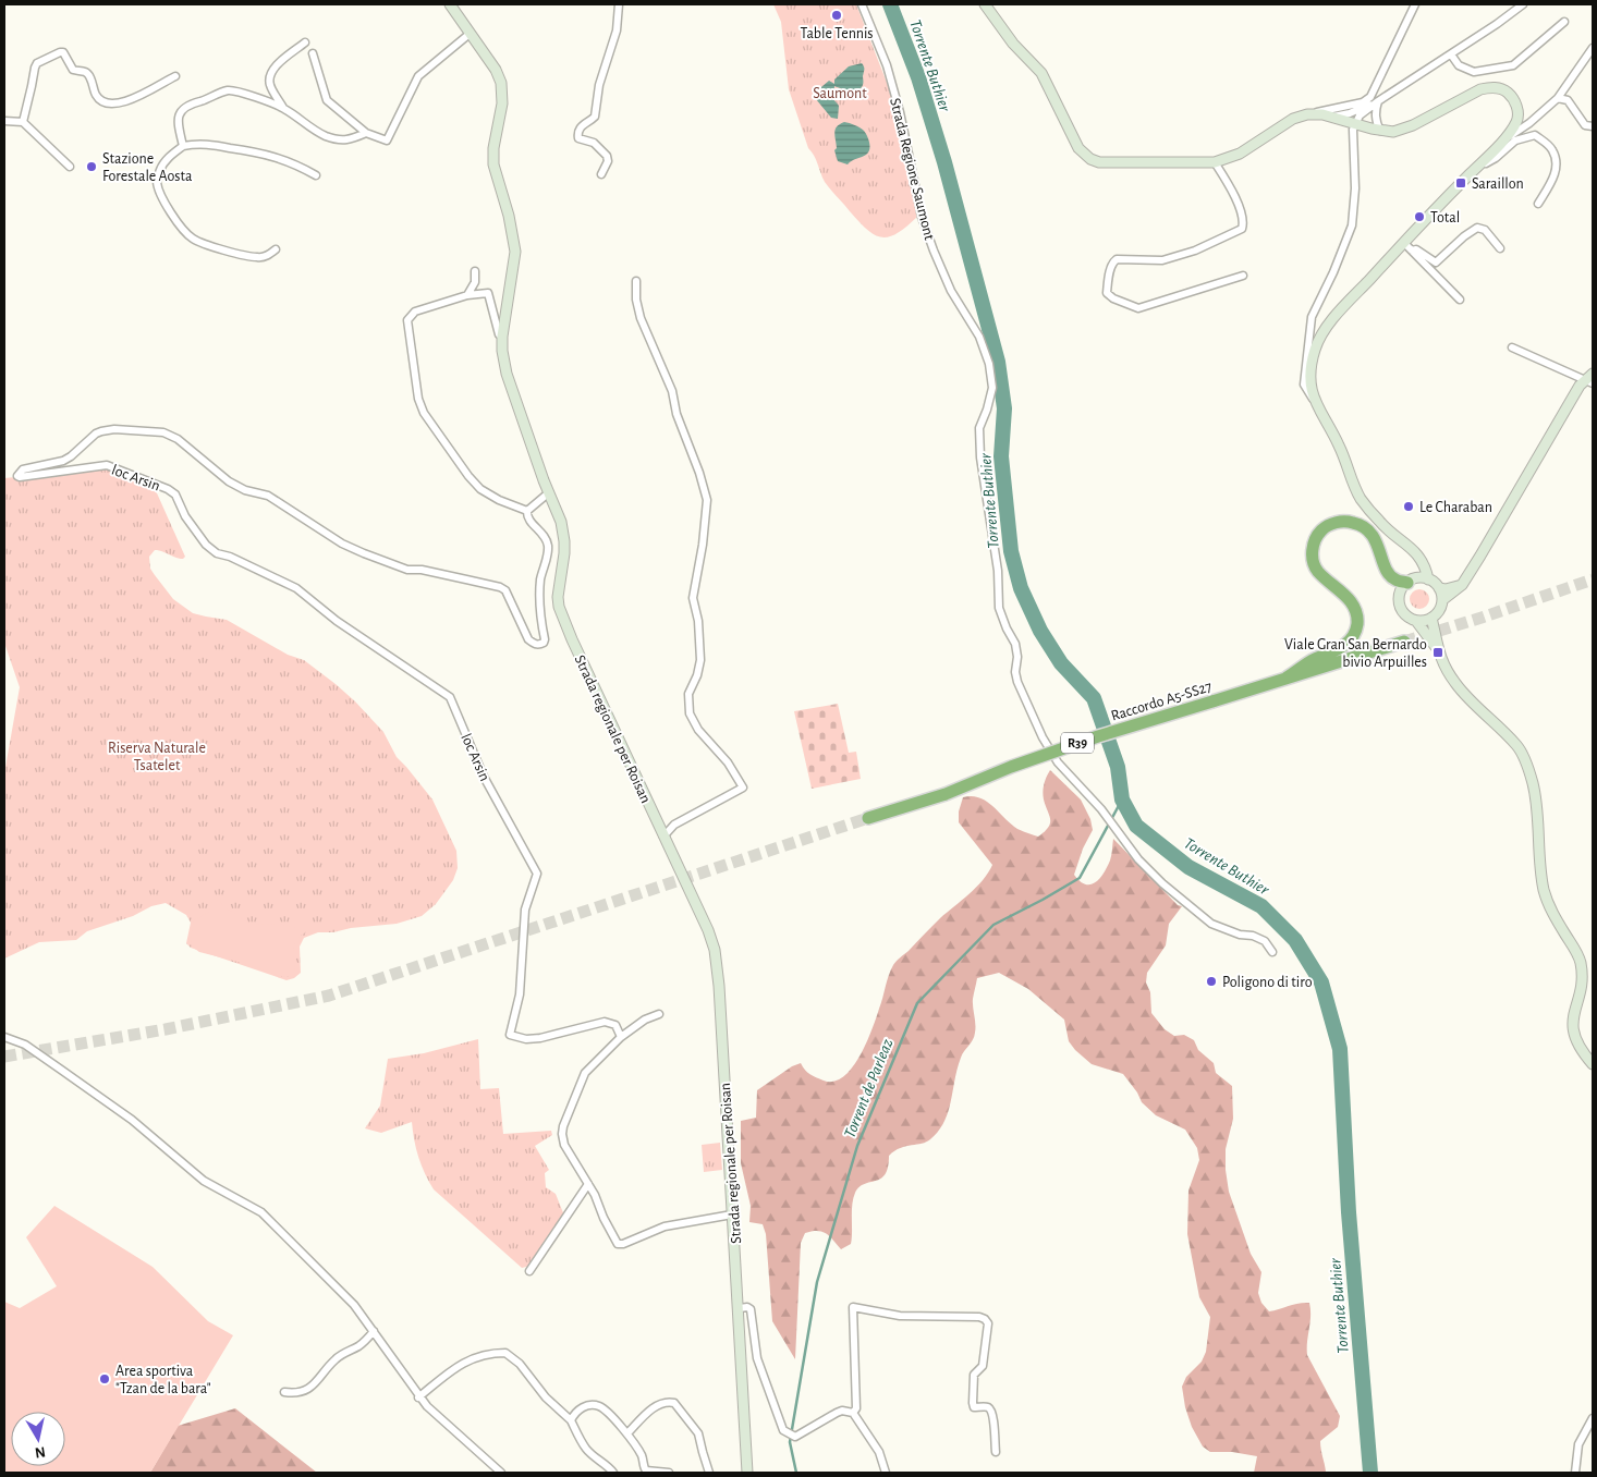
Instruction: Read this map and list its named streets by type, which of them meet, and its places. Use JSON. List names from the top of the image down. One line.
{"streets":{"highway":["Raccordo A5-SS27","R39"],"main road":["Strada regionale per Roisan"],"street":["Strada Regione Saumont","loc Arsin"]},"water":["Torrente Buthier","Torrent de Parleaz"],"parks":["Saumont","Riserva Naturale Tsatelet"],"places":{"other":["Table Tennis","Stazione Forestale Aosta","Total","Le Charaban","Poligono di tiro","Area sportiva \"Tzan de la bara\""],"transit":["Saraillon","Viale Gran San Bernardo bivio Arpuilles"]},"north":"bottom"}
